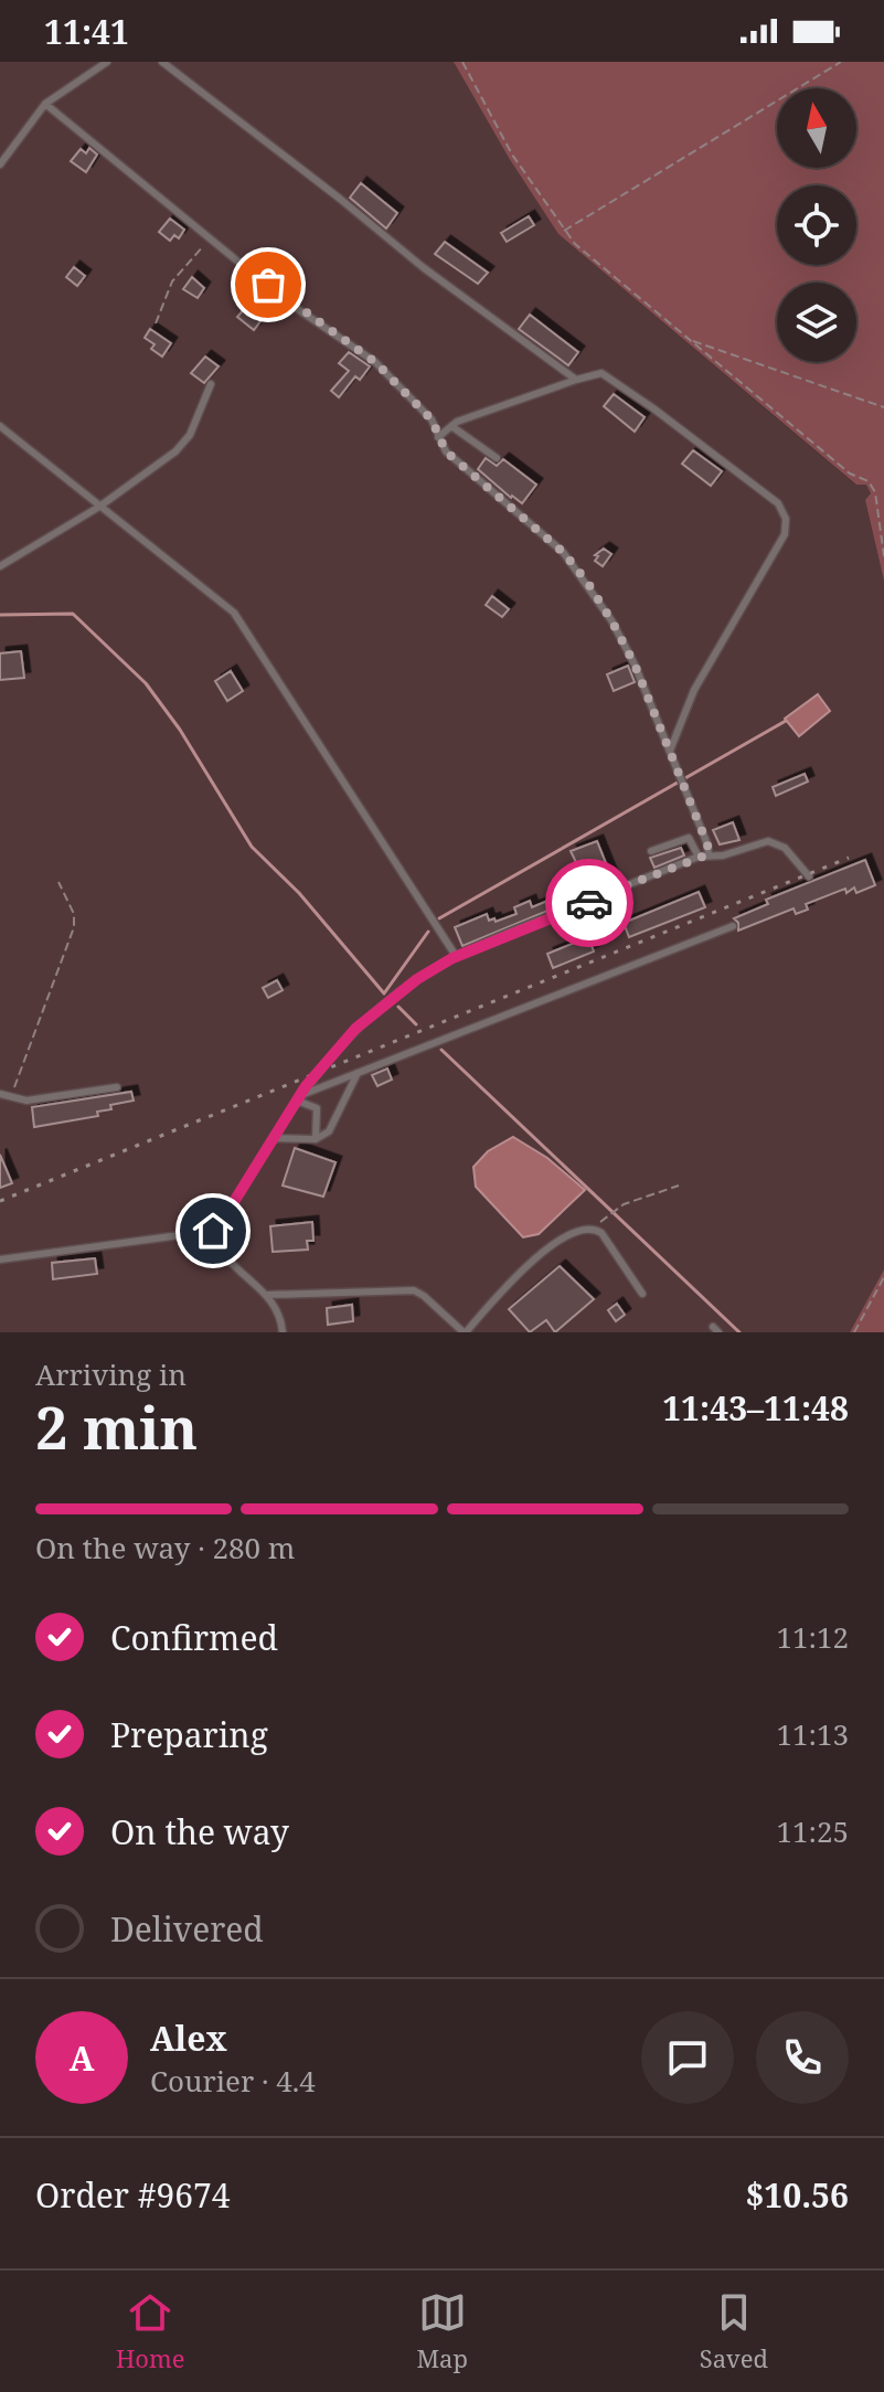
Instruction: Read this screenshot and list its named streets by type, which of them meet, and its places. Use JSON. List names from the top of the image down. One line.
{"north":"top","page":{"status":"11:41","heading":["2 min","Arriving in","11:43–11:48"],"panel":["Alex","Courier · 4.4","Order #9674","$10.56"],"bar":"On the way · 280 m","list":[["Confirmed","11:12"],["Preparing","11:13"],["On the way","11:25"],"Delivered"],"round":"A","tabs":["Home","Map","Saved"]}}
